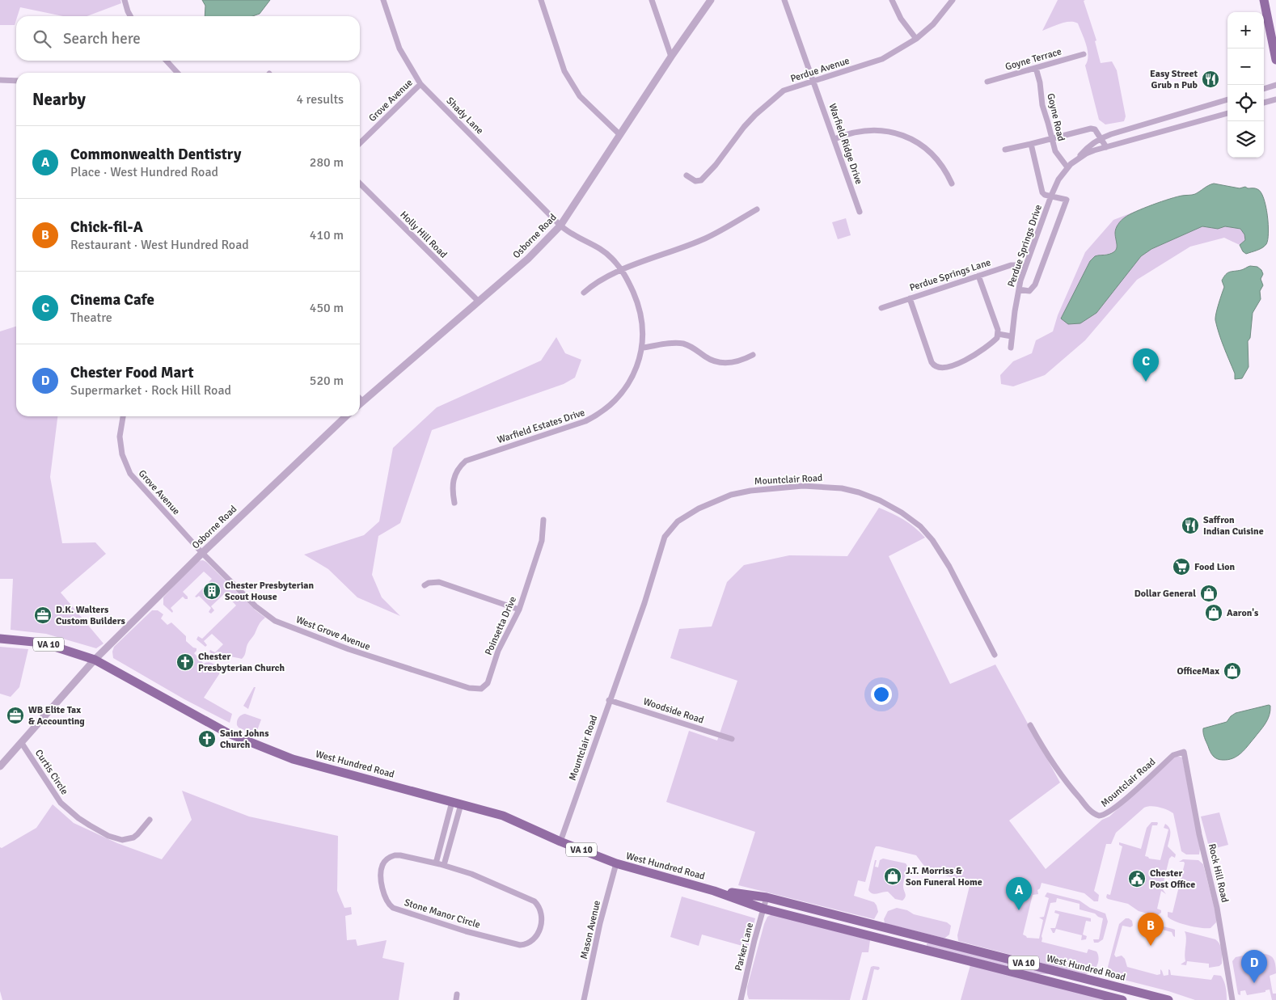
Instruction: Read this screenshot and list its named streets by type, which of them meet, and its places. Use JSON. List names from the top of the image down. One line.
{"streets":{"main road":["VA 10","West Hundred Road"],"street":["Goyne Terrace","Perdue Avenue","Grove Avenue","Shady Lane","Goyne Road","Warfield Ridge Drive","Holly Hill Road","Osborne Road","Perdue Springs Drive","Perdue Springs Lane","Warfield Estates Drive","Mountclair Road","Poinsetta Drive","West Grove Avenue","Woodside Road","Curtis Circle","Rock Hill Road","Stone Manor Circle","Mason Avenue","Parker Lane"]},"crossings":[["Goyne Terrace","Goyne Road"],["Perdue Avenue","Warfield Ridge Drive"],["Grove Avenue","Shady Lane"],["Grove Avenue","Osborne Road"],["Grove Avenue","West Grove Avenue"],["Shady Lane","Osborne Road"],["Shady Lane","Warfield Estates Drive"],["Goyne Road","Perdue Springs Drive"],["Holly Hill Road","Osborne Road"],["Osborne Road","Warfield Estates Drive"],["Osborne Road","West Grove Avenue"],["Osborne Road","West Hundred Road"],["Osborne Road","Curtis Circle"],["Perdue Springs Drive","Perdue Springs Lane"],["Mountclair Road","Woodside Road"],["Mountclair Road","West Hundred Road"],["Mountclair Road","Rock Hill Road"],["Poinsetta Drive","West Grove Avenue"],["West Hundred Road","Mason Avenue"],["West Hundred Road","Parker Lane"]],"places":{"restaurant":["Easy Street Grub n Pub","Saffron Indian Cuisine"],"supermarket":["Food Lion"],"building":["Chester Presbyterian Scout House"],"shop":["Dollar General","Aaron's","OfficeMax","J.T. Morriss & Son Funeral Home"],"office":["D.K. Walters Custom Builders","WB Elite Tax & Accounting"],"church":["Chester Presbyterian Church","Saint Johns Church"],"public building":["Chester Post Office"]},"page":{"map_buttons":["+","−"],"search":"Search here","heading":["Nearby","4 results"],"list":[{"mark":"A","name":"Commonwealth Dentistry","note":"Place · West Hundred Road","value":"280 m"},{"mark":"B","name":"Chick-fil-A","note":"Restaurant · West Hundred Road","value":"410 m"},{"mark":"C","name":"Cinema Cafe","note":"Theatre","value":"450 m"},{"mark":"D","name":"Chester Food Mart","note":"Supermarket · Rock Hill Road","value":"520 m"}],"pins":["C","A","B","D"]}}
